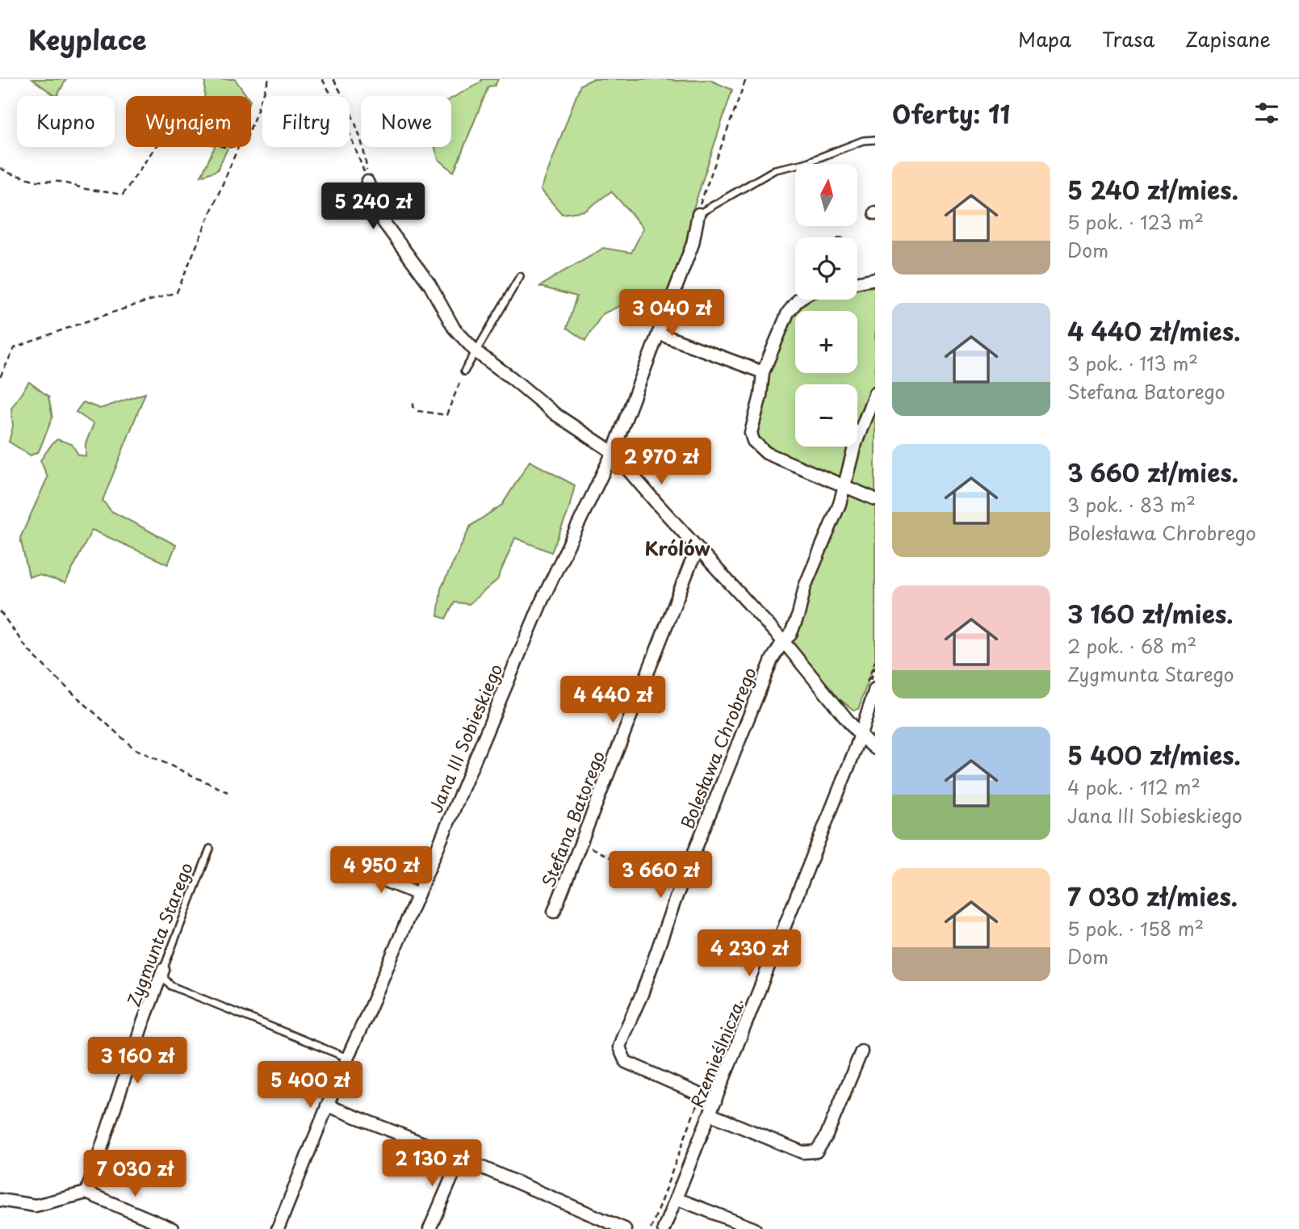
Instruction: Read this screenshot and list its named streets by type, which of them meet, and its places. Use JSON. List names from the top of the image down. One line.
{"streets":{"street":["Jana III Sobieskiego","Bolesława Chrobrego","Stefana Batorego","Zygmunta Starego","Rzemieślnicza"]},"crossings":[["Bolesława Chrobrego","Rzemieślnicza"]],"districts":["Królów"],"north":"top","page":{"header":"Keyplace","nav":["Mapa","Trasa","Zapisane"],"heading":"Oferty: 11","chip":["Kupno","Wynajem","Filtry","Nowe"],"list":[{"name":"5 240 zł/mies.","note":"5 pok. · 123 m² · Dom"},{"name":"4 440 zł/mies.","note":"3 pok. · 113 m² · Stefana Batorego"},{"name":"3 660 zł/mies.","note":"3 pok. · 83 m² · Bolesława Chrobrego"},{"name":"3 160 zł/mies.","note":"2 pok. · 68 m² · Zygmunta Starego"},{"name":"5 400 zł/mies.","note":"4 pok. · 112 m² · Jana III Sobieskiego"},{"name":"7 030 zł/mies.","note":"5 pok. · 158 m² · Dom"}],"map_buttons":["+","−"],"price":["5 240 zł","3 040 zł","2 970 zł","4 440 zł","4 950 zł","3 660 zł","4 230 zł","3 160 zł","5 400 zł","2 130 zł","7 030 zł"]}}
